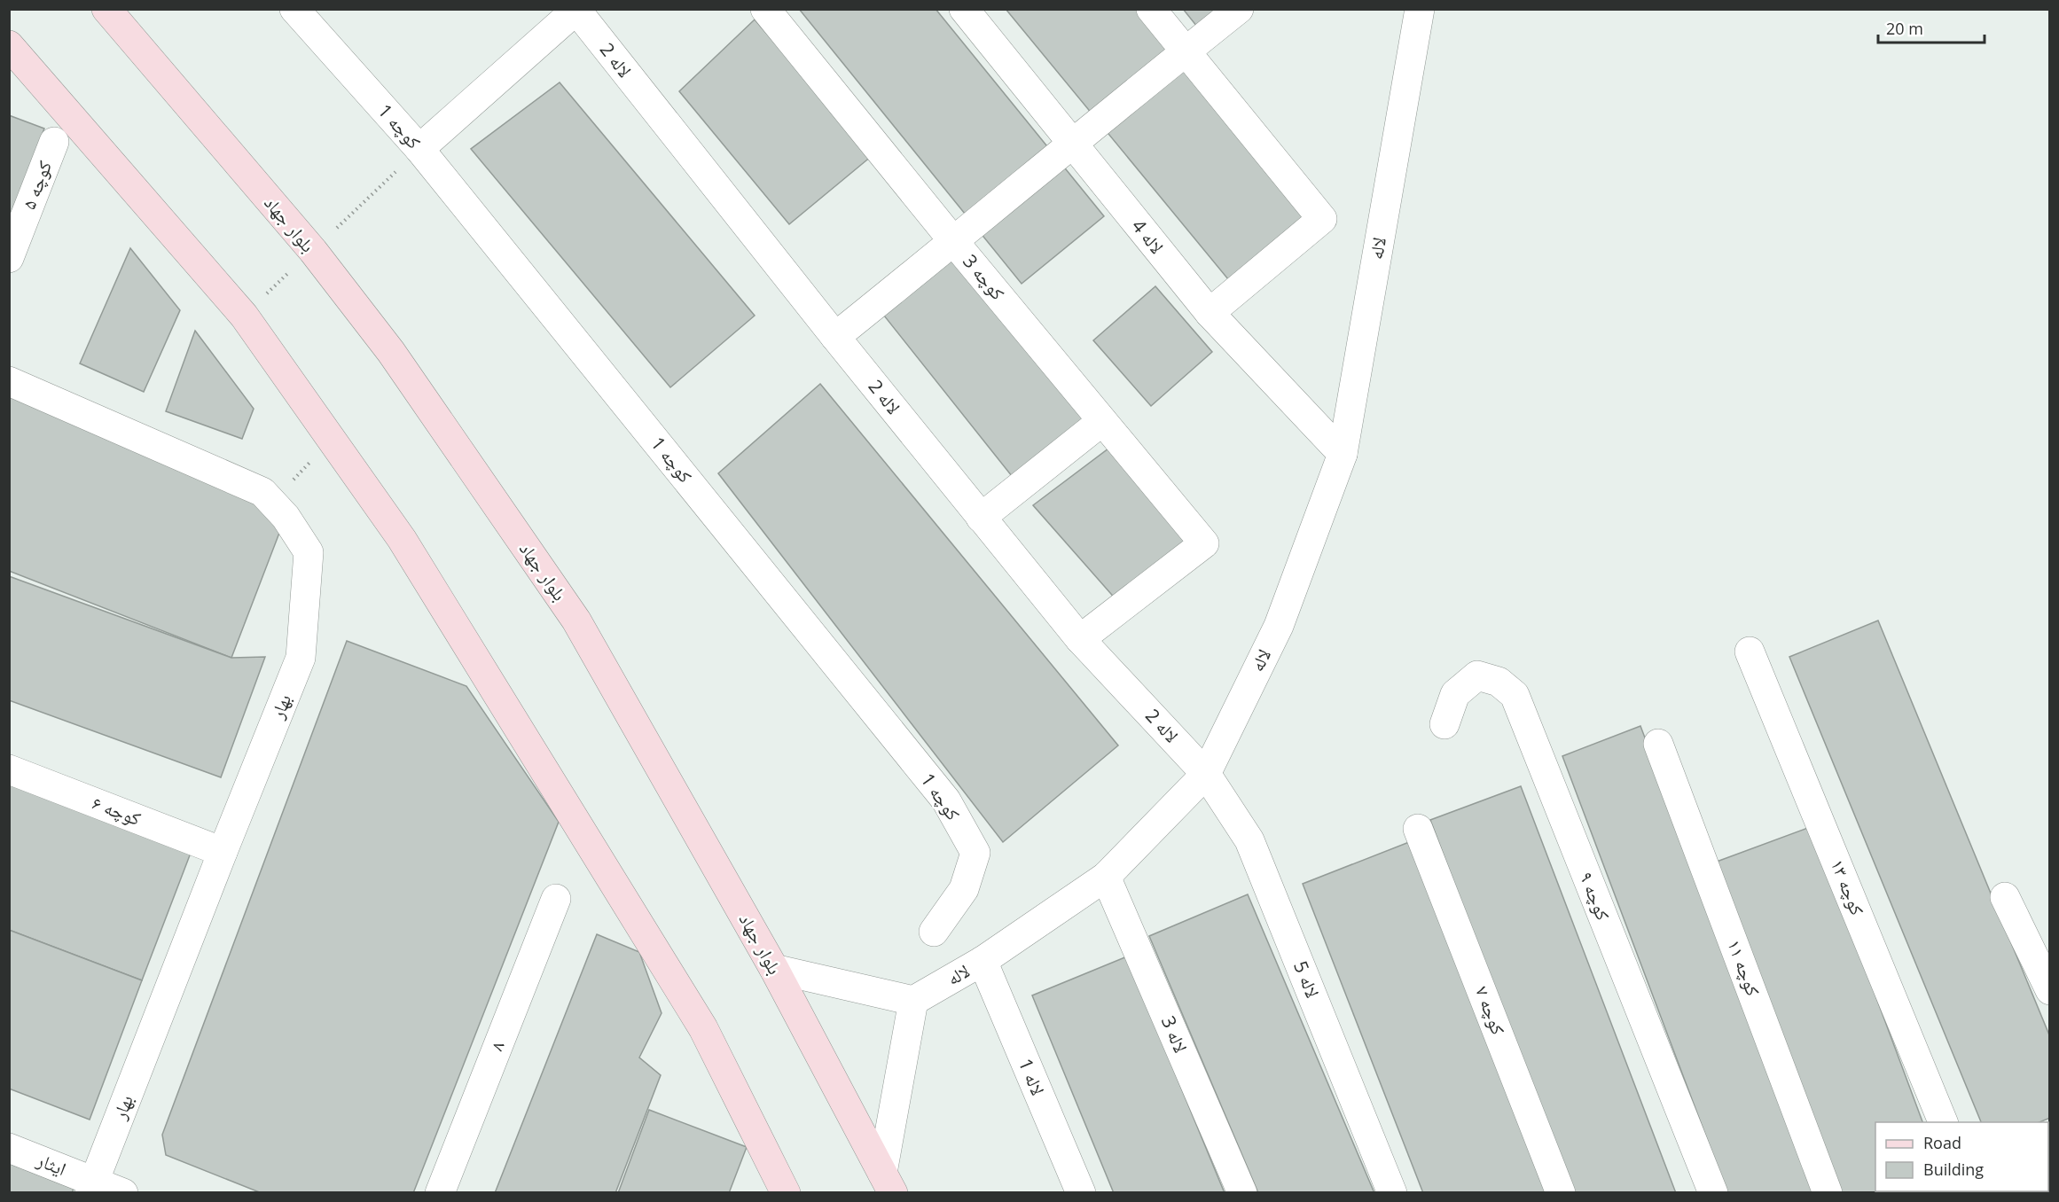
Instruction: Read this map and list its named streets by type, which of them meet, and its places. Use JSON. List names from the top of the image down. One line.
{"streets":{"main road":["بلوار جهاد"],"street":["لاله 2","کوچه 1","کوچه ۵","لاله 4","لاله","کوچه 3","بهار","کوچه ۶","کوچه ۱۳","کوچه ۹","کوچه ۱۱","لاله 5","کوچه ۷","لاله 3","۸","لاله 1","ایثار"]},"crossings":[["لاله 2","لاله"],["لاله 2","کوچه 3"],["لاله 2","لاله 5"],["لاله 4","لاله"],["لاله","لاله 5"],["لاله","لاله 3"],["لاله","لاله 1"],["بهار","کوچه ۶"],["بهار","ایثار"]],"legend":["Road","Building"],"scale_bar":"20 m"}
